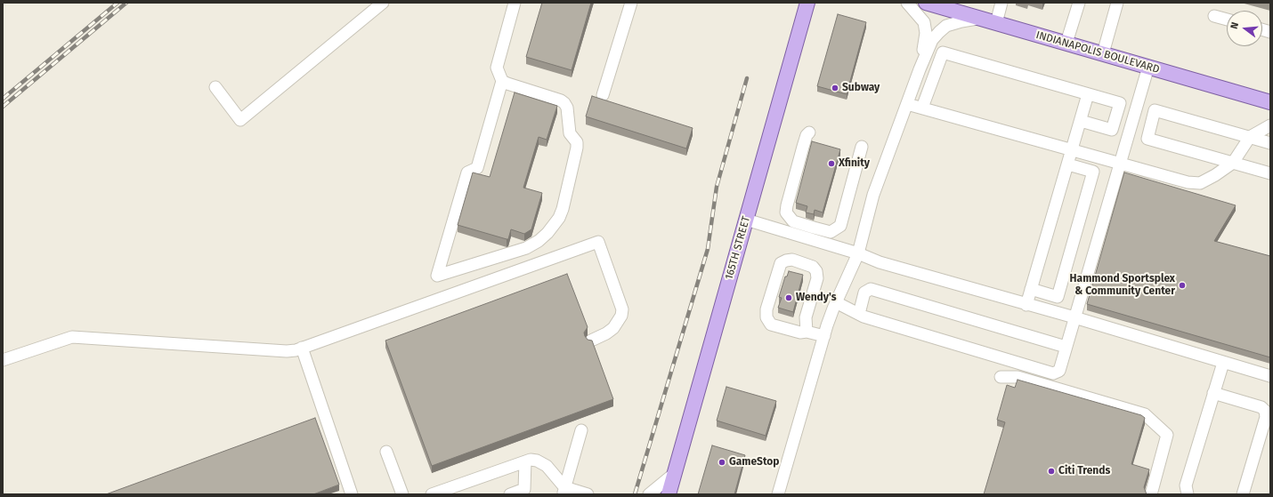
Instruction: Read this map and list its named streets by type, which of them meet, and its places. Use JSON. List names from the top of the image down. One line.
{"streets":{"main road":["INDIANAPOLIS BOULEVARD","165TH STREET"]},"places":["Subway","Xfinity","Hammond Sportsplex & Community Center","Wendy's","GameStop","Citi Trends"],"north":"left"}
